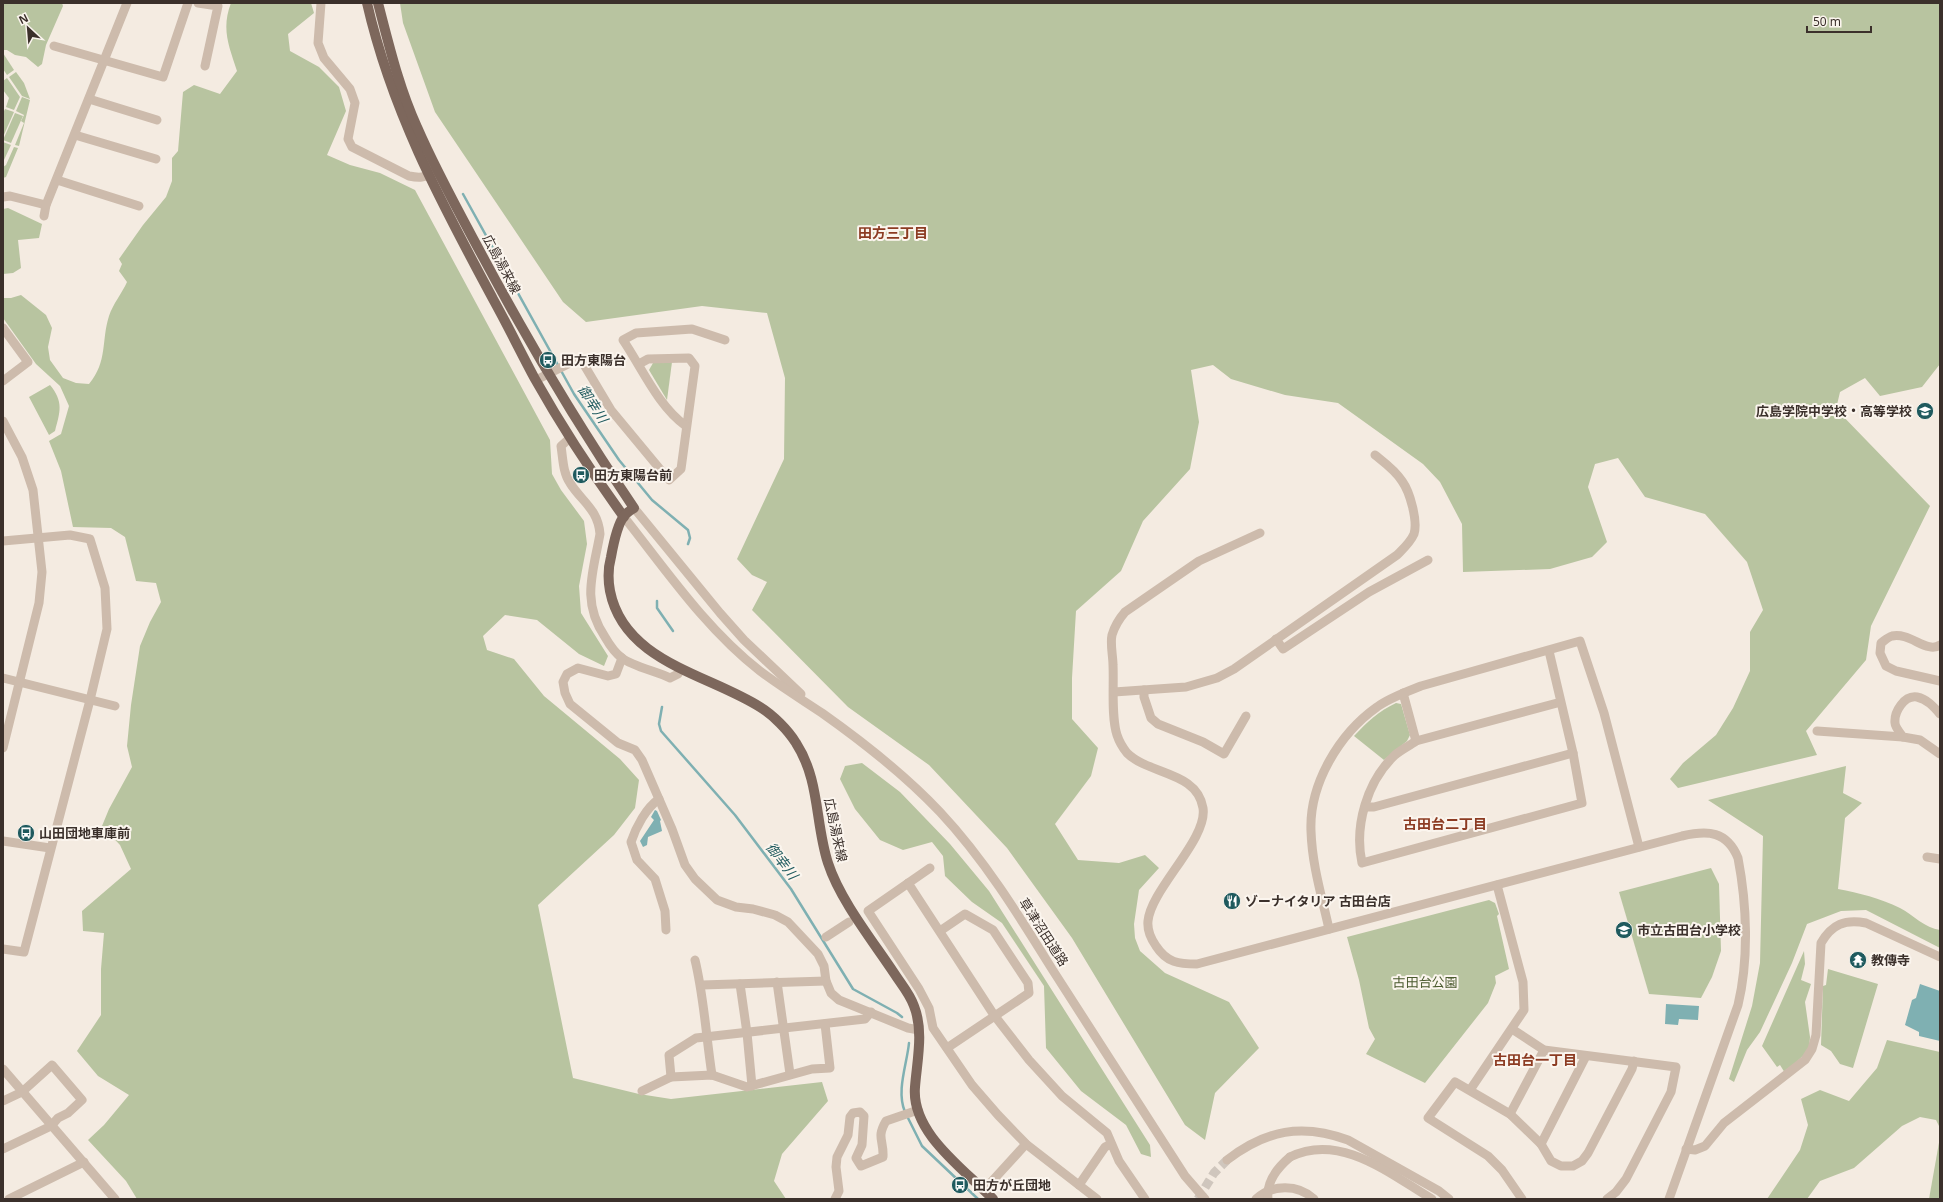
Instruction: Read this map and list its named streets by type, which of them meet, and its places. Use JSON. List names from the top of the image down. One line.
{"streets":{"main road":["広島湯来線"],"street":["草津沼田道路"]},"districts":["田方三丁目","古田台二丁目","古田台一丁目"],"water":["御幸川"],"parks":["古田台公園"],"places":{"bus stop":["田方東陽台","田方東陽台前","山田団地車庫前","田方が丘団地"],"school or university":["広島学院中学校・高等学校","市立古田台小学校"],"restaurant":["ゾーナイタリア 古田台店"],"temple":["教傳寺"]},"scale_bar":"50 m","north":"top left"}
